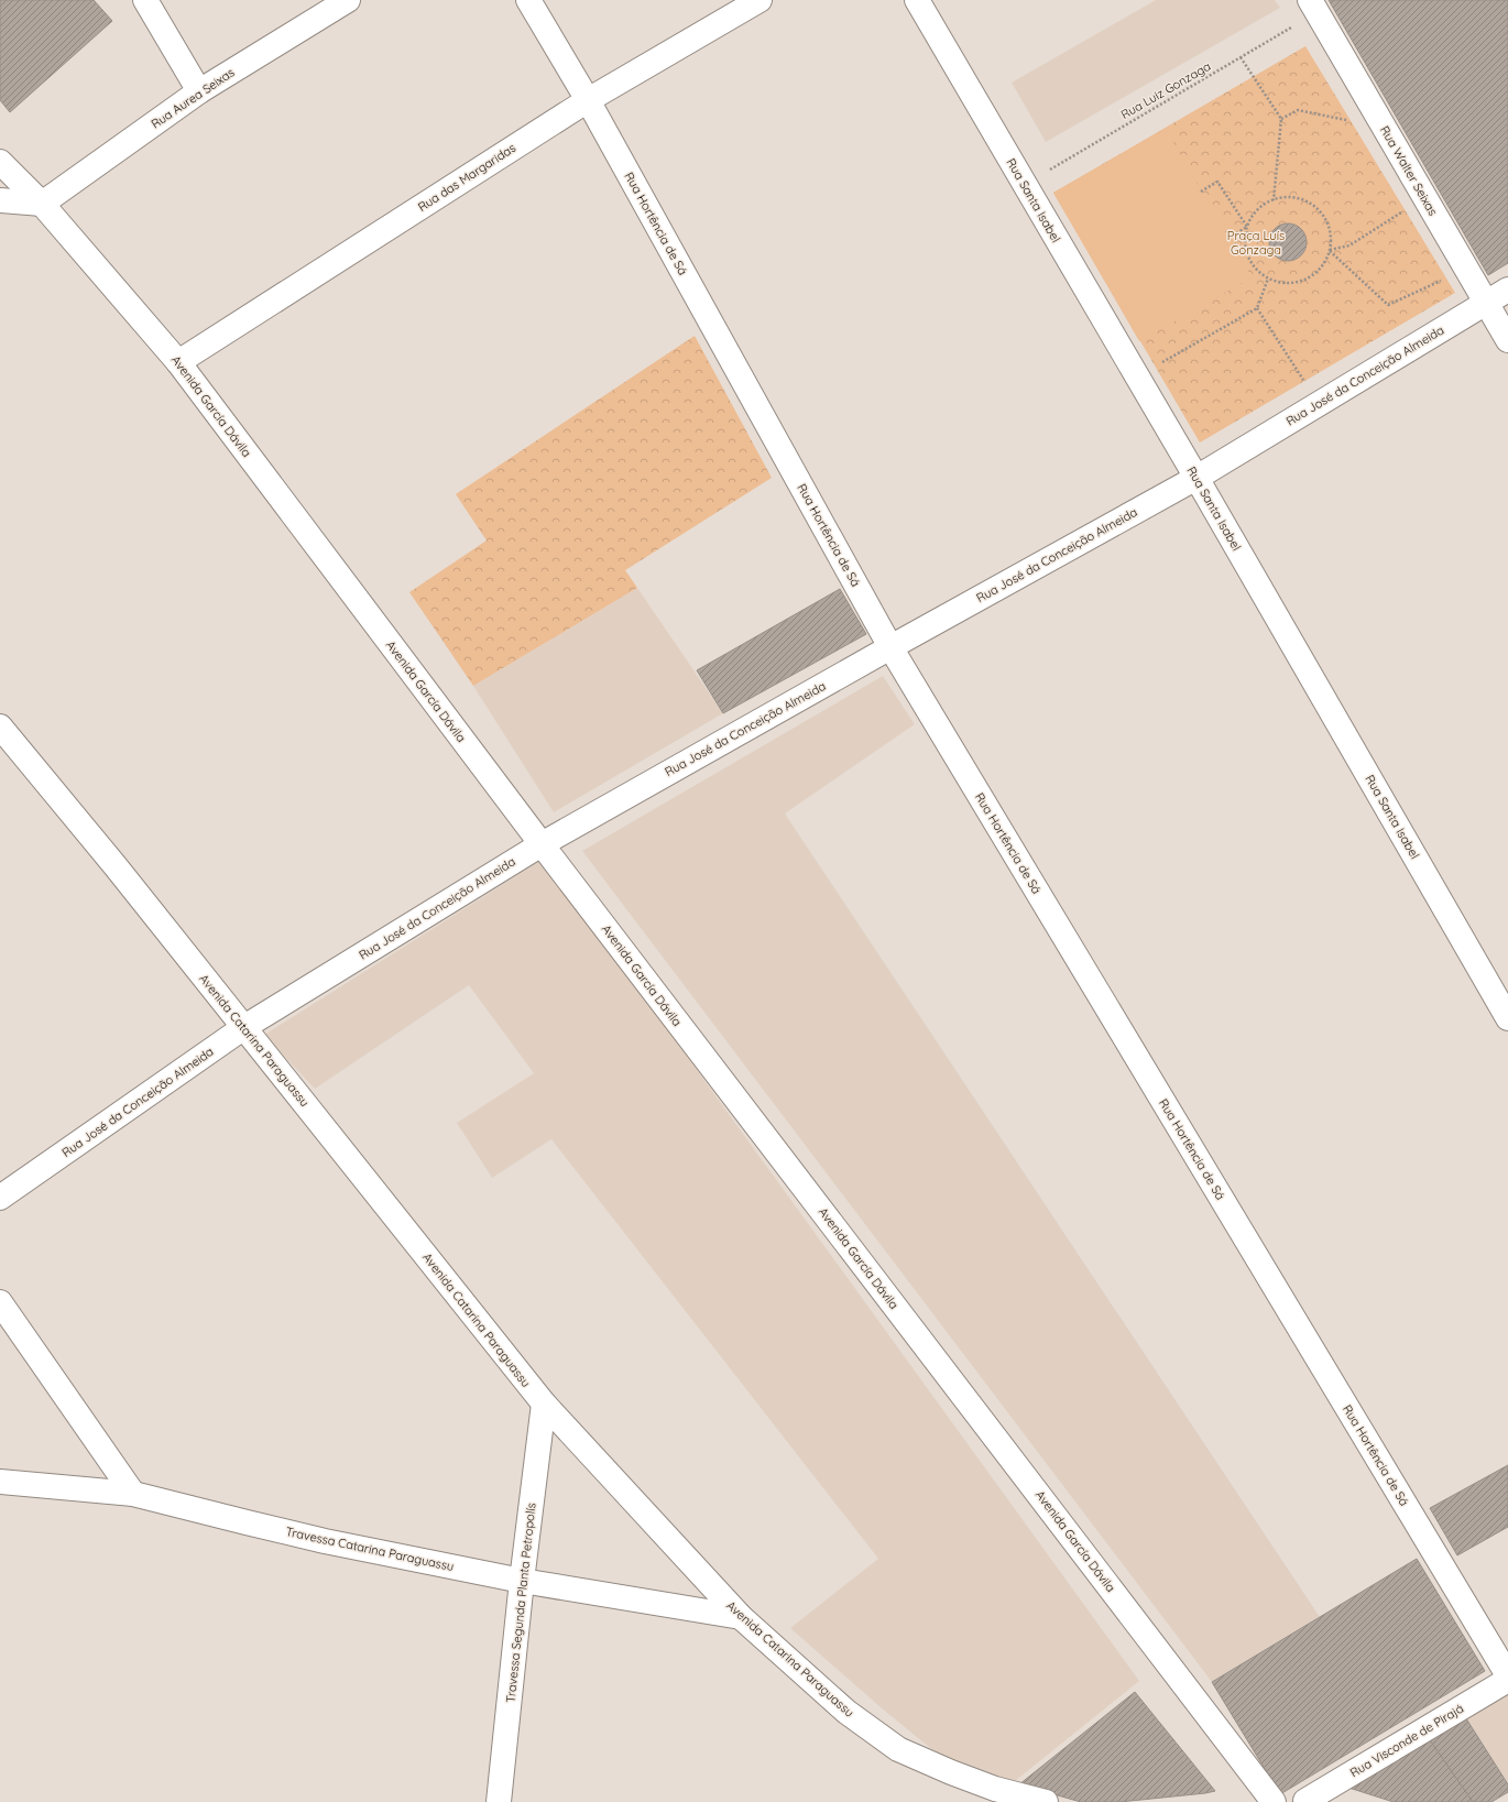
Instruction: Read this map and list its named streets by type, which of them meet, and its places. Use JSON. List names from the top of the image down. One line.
{"streets":{"street":["Rua Aurea Seixas","Rua Walter Seixas","Rua das Margaridas","Rua Santa Isabel","Rua Hortência de Sá","Rua José da Conceição Almeida","Avenida García Dávila","Avenida Catarina Paraguassu","Travessa Catarina Paraguassu","Travessa Segunda Planta Petropolís","Rua Visconde de Pirajá"],"path":["Rua Luiz Gonzaga"]},"crossings":[["Rua Luiz Gonzaga","Rua Walter Seixas"],["Rua Luiz Gonzaga","Rua Santa Isabel"],["Rua Aurea Seixas","Avenida García Dávila"],["Rua Walter Seixas","Rua José da Conceição Almeida"],["Rua das Margaridas","Rua Hortência de Sá"],["Rua das Margaridas","Avenida García Dávila"],["Rua Santa Isabel","Rua José da Conceição Almeida"],["Rua Hortência de Sá","Rua José da Conceição Almeida"],["Rua José da Conceição Almeida","Avenida García Dávila"],["Rua José da Conceição Almeida","Avenida Catarina Paraguassu"],["Avenida Catarina Paraguassu","Travessa Catarina Paraguassu"],["Avenida Catarina Paraguassu","Travessa Segunda Planta Petropolís"],["Travessa Catarina Paraguassu","Travessa Segunda Planta Petropolís"]],"parks":["Praça Luís Gonzaga"]}
